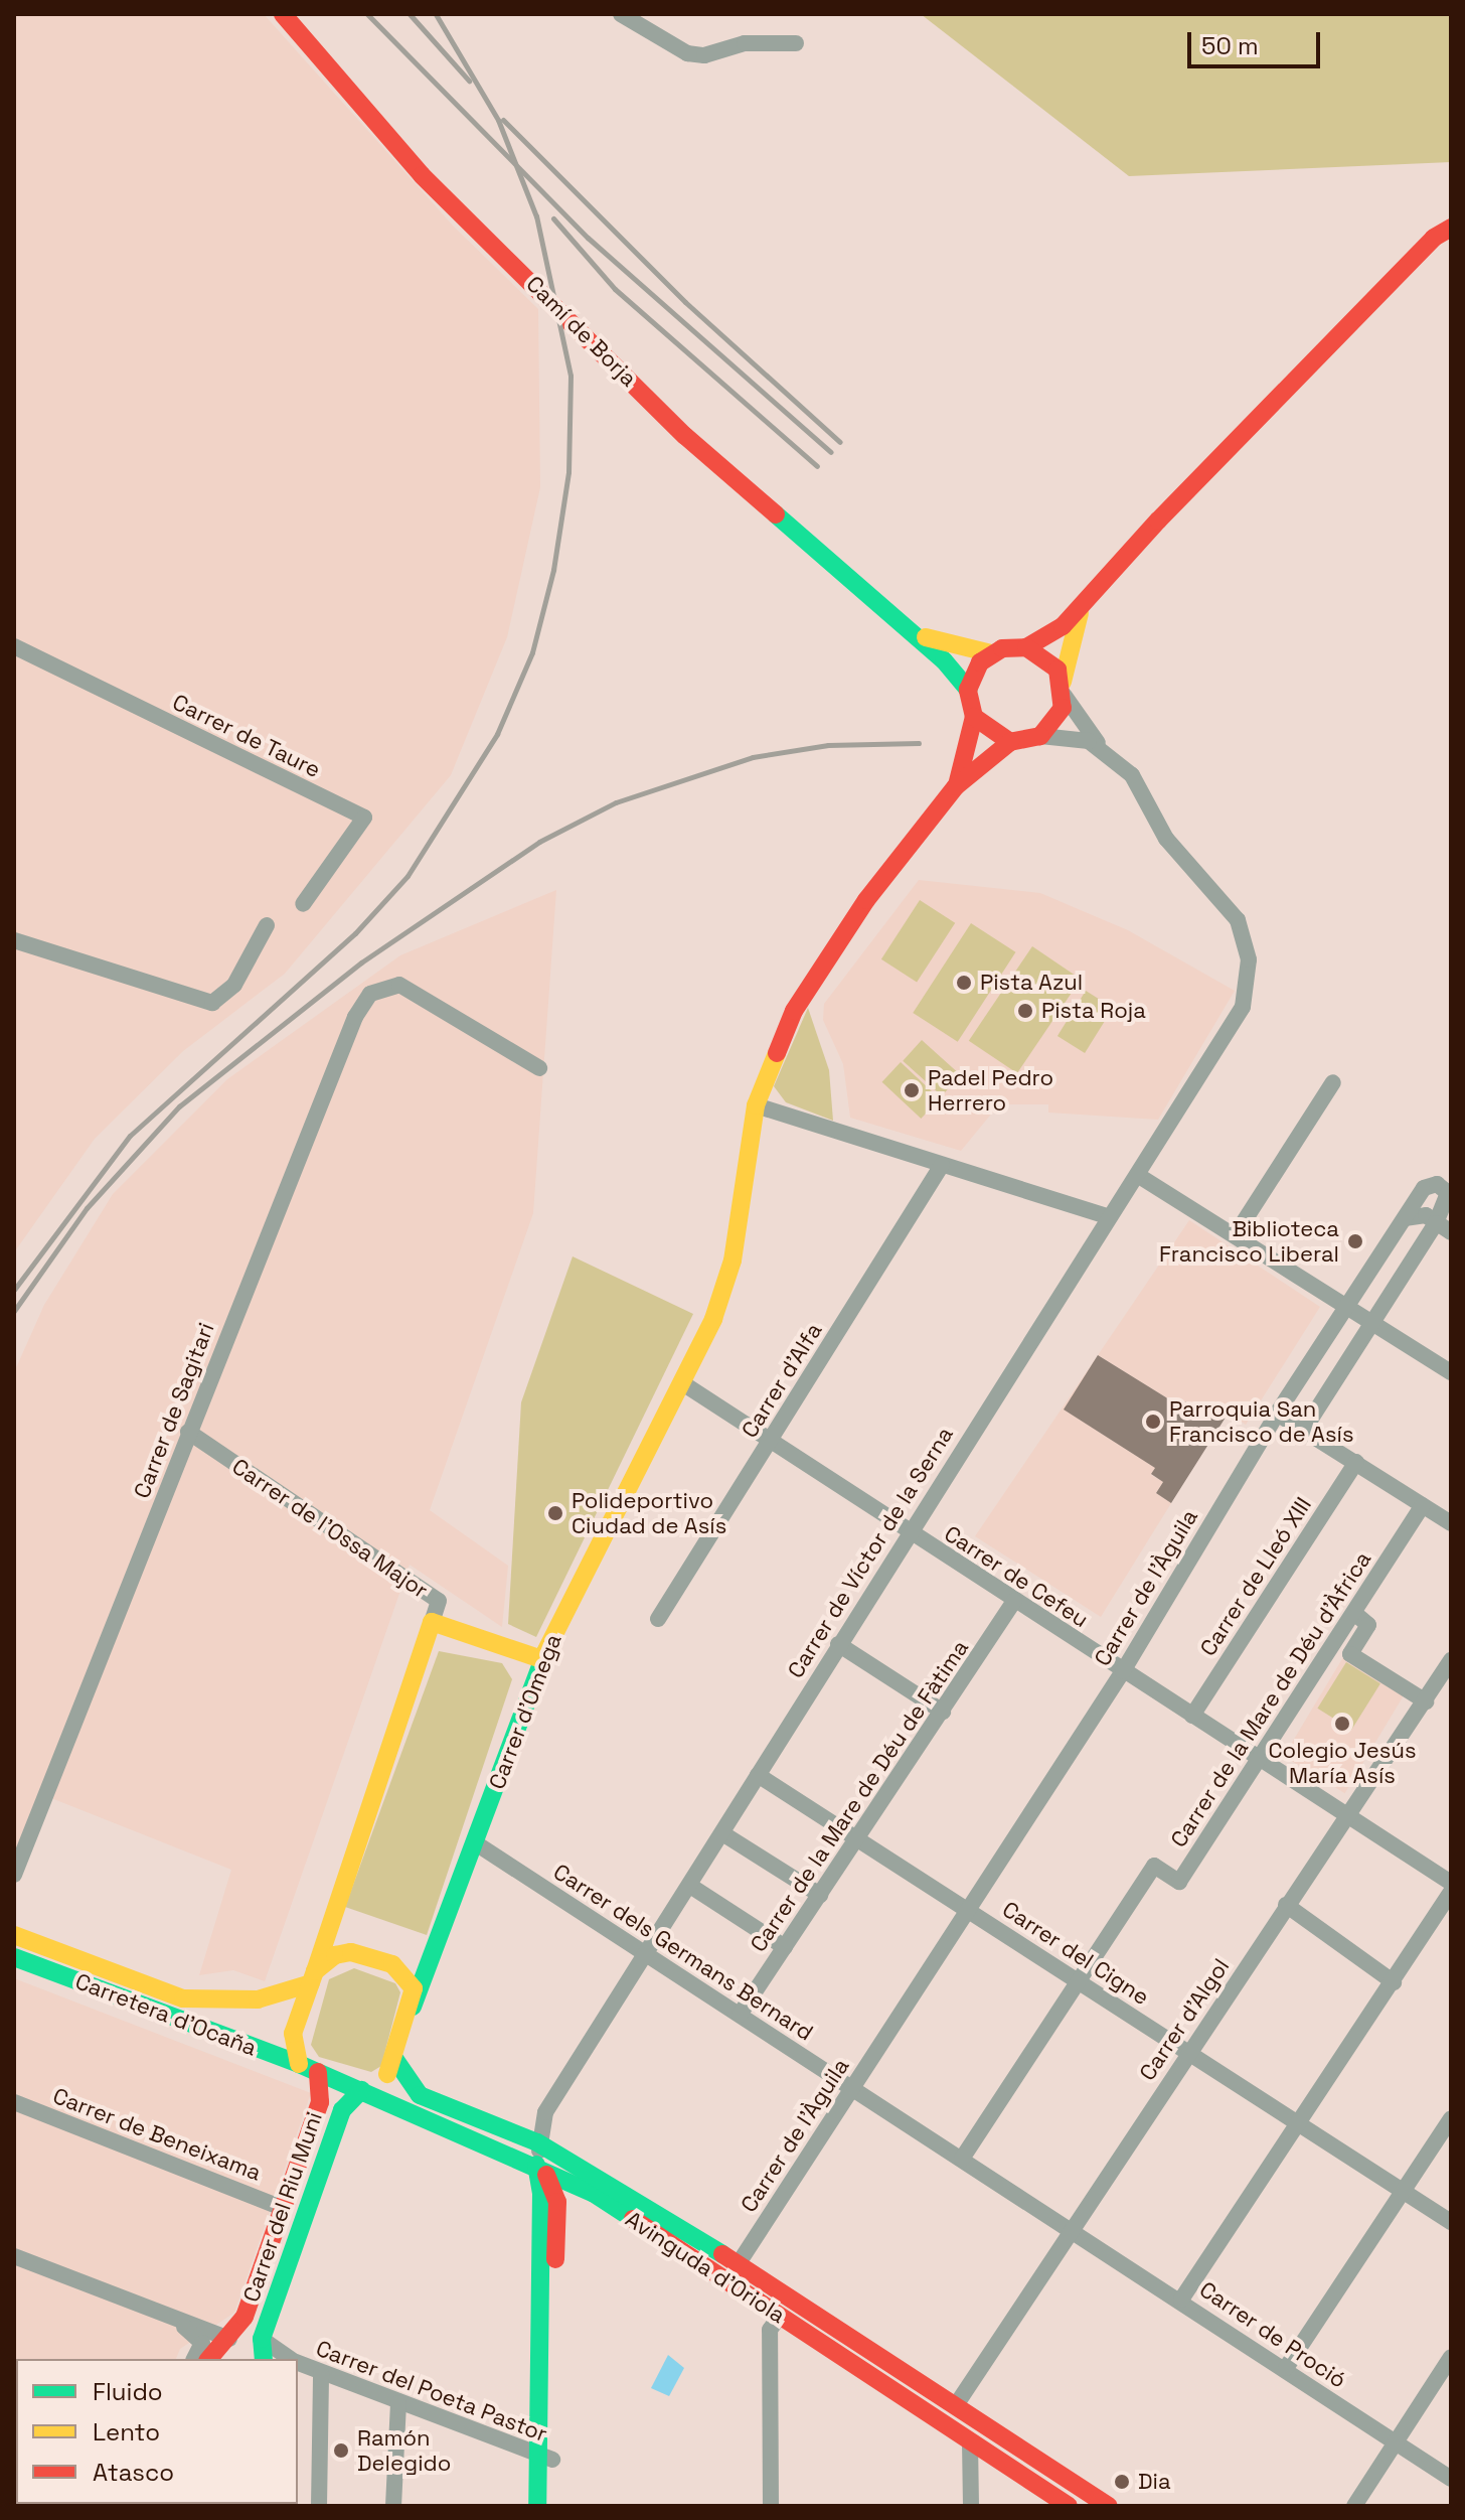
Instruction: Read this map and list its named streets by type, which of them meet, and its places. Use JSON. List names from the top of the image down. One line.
{"streets":{"street":["Camí de Borja","Carrer de Taure","Carrer d'Alfa","Carrer de Sagitari","Carrer de l'Ossa Major","Carrer de Víctor de la Serna","Carrer de Cefeu","Carrer de Lleó XIII","Carrer de l'Àguila","Carrer de la Mare de Déu d'Àfrica","Carrer d'Omega","Carrer de la Mare de Déu de Fàtima","Carrer dels Germans Bernard","Carrer del Cigne","Carretera d'Ocaña","Carrer d'Algol","Carrer de Beneixama","Carrer del Riu Muni","Avinguda d'Oriola","Carrer de Proció","Carrer del Poeta Pastor"]},"crossings":[["Carrer d'Alfa","Carrer de Cefeu"],["Carrer de Sagitari","Carrer de l'Ossa Major"],["Carrer de l'Ossa Major","Carrer d'Omega"],["Carrer de Víctor de la Serna","Carrer de Cefeu"],["Carrer de Víctor de la Serna","Carrer dels Germans Bernard"],["Carrer de Víctor de la Serna","Carrer del Cigne"],["Carrer de Víctor de la Serna","Avinguda d'Oriola"],["Carrer de Cefeu","Carrer de Lleó XIII"],["Carrer de Cefeu","Carrer de l'Àguila"],["Carrer de Cefeu","Carrer de la Mare de Déu d'Àfrica"],["Carrer de Cefeu","Carrer d'Omega"],["Carrer de Cefeu","Carrer de la Mare de Déu de Fàtima"],["Carrer de Cefeu","Carrer d'Algol"],["Carrer de l'Àguila","Carrer dels Germans Bernard"],["Carrer de l'Àguila","Carrer del Cigne"],["Carrer de l'Àguila","Avinguda d'Oriola"],["Carrer de la Mare de Déu d'Àfrica","Carrer dels Germans Bernard"],["Carrer de la Mare de Déu d'Àfrica","Carrer del Cigne"],["Carrer d'Omega","Carrer dels Germans Bernard"],["Carrer d'Omega","Carretera d'Ocaña"],["Carrer d'Omega","Carrer del Riu Muni"],["Carrer d'Omega","Avinguda d'Oriola"],["Carrer de la Mare de Déu de Fàtima","Carrer dels Germans Bernard"],["Carrer de la Mare de Déu de Fàtima","Carrer del Cigne"],["Carrer dels Germans Bernard","Carrer d'Algol"],["Carrer dels Germans Bernard","Carrer de Proció"],["Carrer del Cigne","Carrer d'Algol"],["Carretera d'Ocaña","Carrer del Riu Muni"],["Carretera d'Ocaña","Avinguda d'Oriola"],["Carrer d'Algol","Avinguda d'Oriola"],["Carrer d'Algol","Carrer de Proció"],["Carrer de Beneixama","Carrer del Riu Muni"],["Carrer del Riu Muni","Avinguda d'Oriola"],["Carrer del Riu Muni","Carrer del Poeta Pastor"]],"places":["Pista Azul","Pista Roja","Padel Pedro Herrero","Biblioteca Francisco Liberal","Parroquia San Francisco de Asís","Polideportivo Ciudad de Asís","Colegio Jesús María Asís","Ramón Delegido","Dia"],"legend":["Fluido","Lento","Atasco"],"scale_bar":"50 m"}
